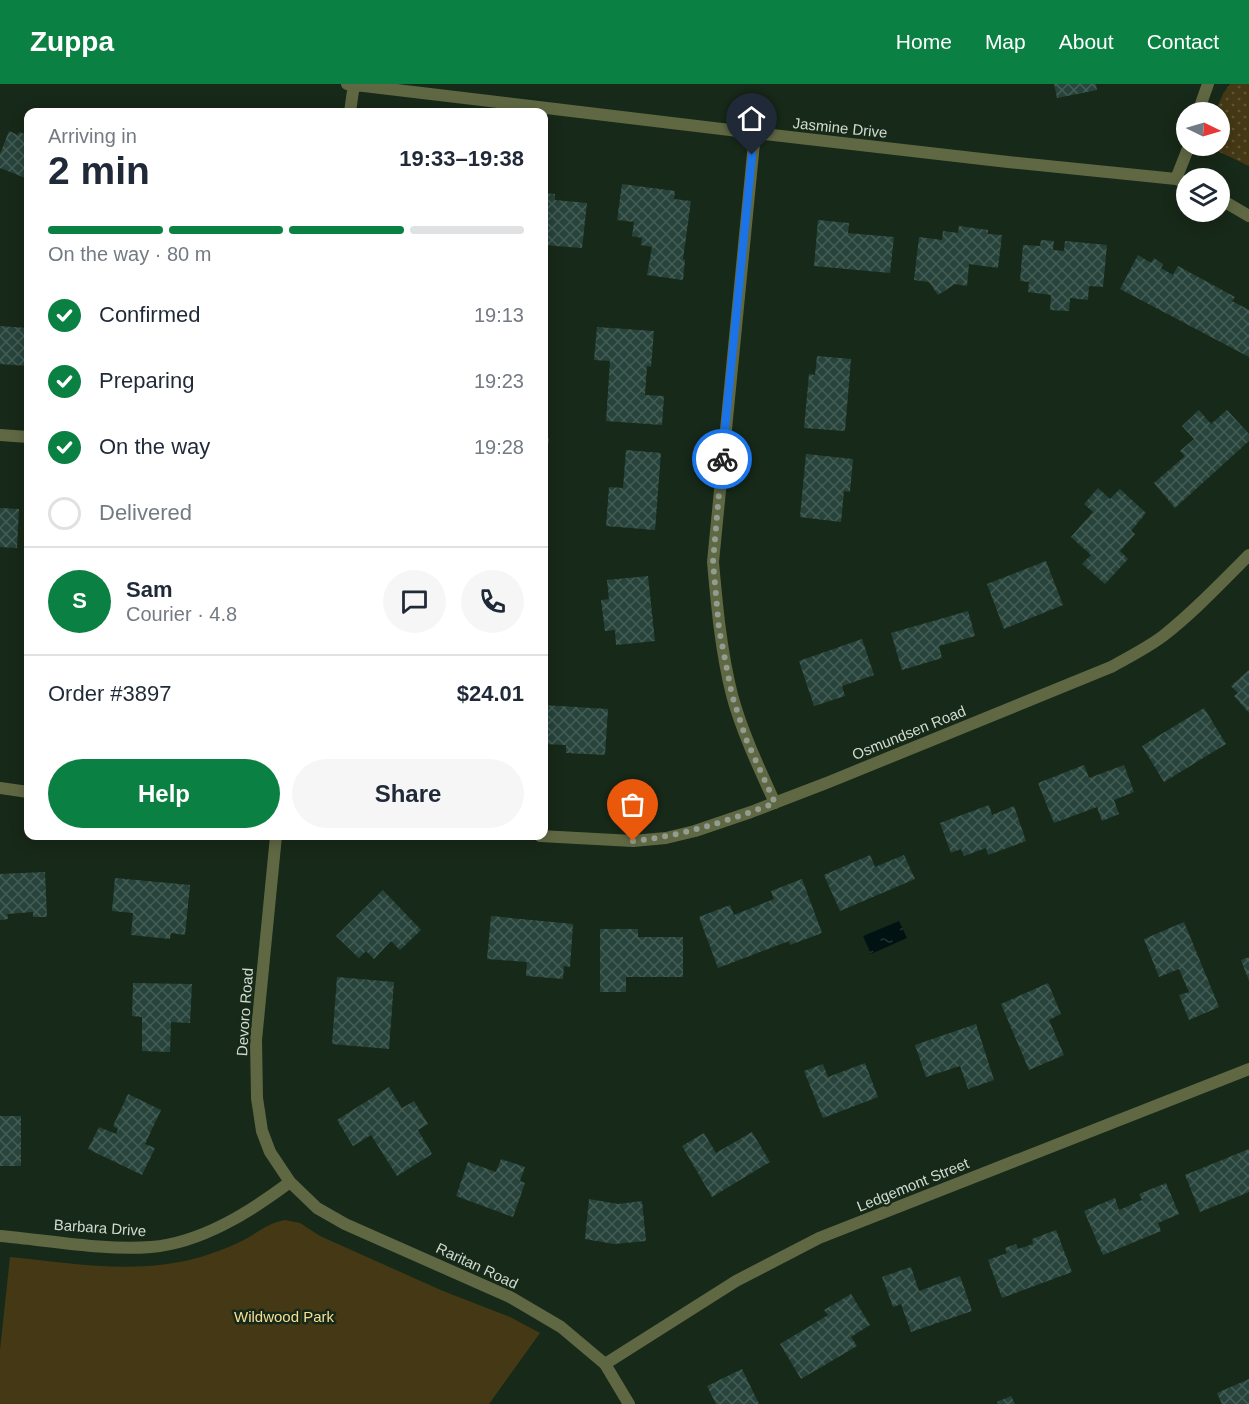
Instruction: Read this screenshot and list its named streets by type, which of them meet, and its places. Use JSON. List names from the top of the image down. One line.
{"streets":{"street":["Jasmine Drive","Osmundsen Road","Devoro Road","Ledgemont Street","Barbara Drive","Raritan Road"]},"crossings":[["Devoro Road","Barbara Drive"],["Devoro Road","Raritan Road"],["Ledgemont Street","Raritan Road"],["Barbara Drive","Raritan Road"]],"parks":["Wildwood Park"],"north":"right","page":{"header":"Zuppa","nav":["Home","Map","About","Contact"],"heading":["2 min","Arriving in","19:33–19:38"],"panel":["Sam","Courier · 4.8","Order #3897","$24.01"],"bar":"On the way · 80 m","list":[["Confirmed","19:13"],["Preparing","19:23"],["On the way","19:28"],"Delivered"],"round":"S","buttons":["Help","Share"]}}
